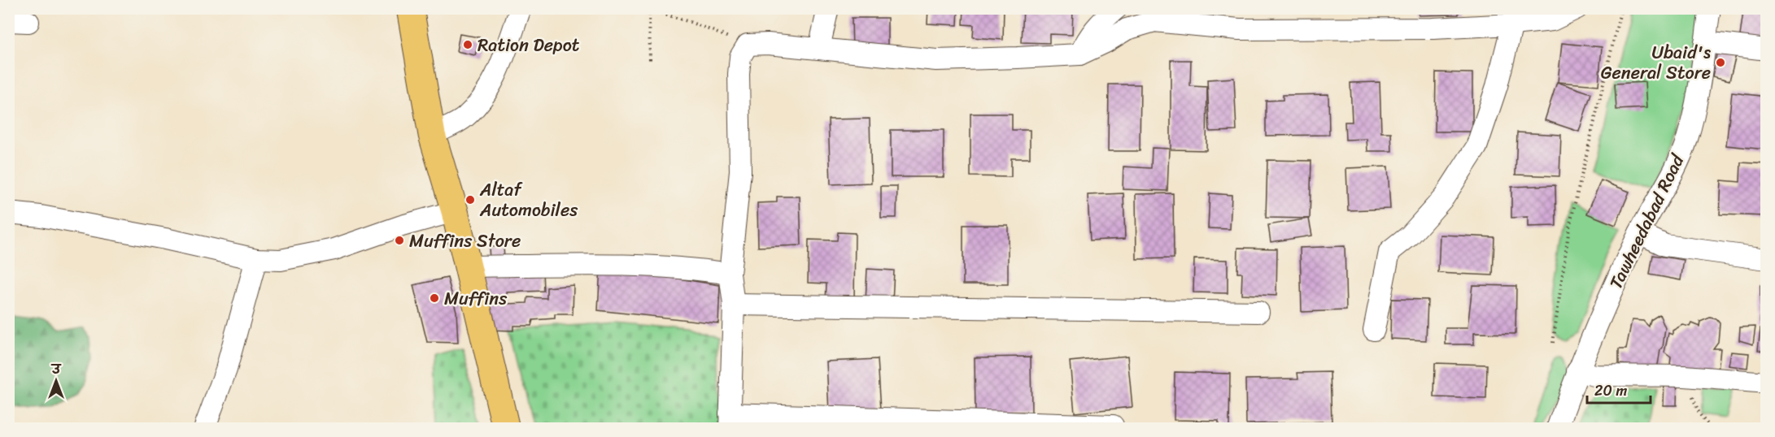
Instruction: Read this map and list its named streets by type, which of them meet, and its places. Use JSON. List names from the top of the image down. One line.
{"streets":{"street":["Tawheedabad Road"]},"places":["Ration Depot","Ubaid's General Store","Altaf Automobiles","Muffins Store","Muffins"],"scale_bar":"20 m","north":"top"}
